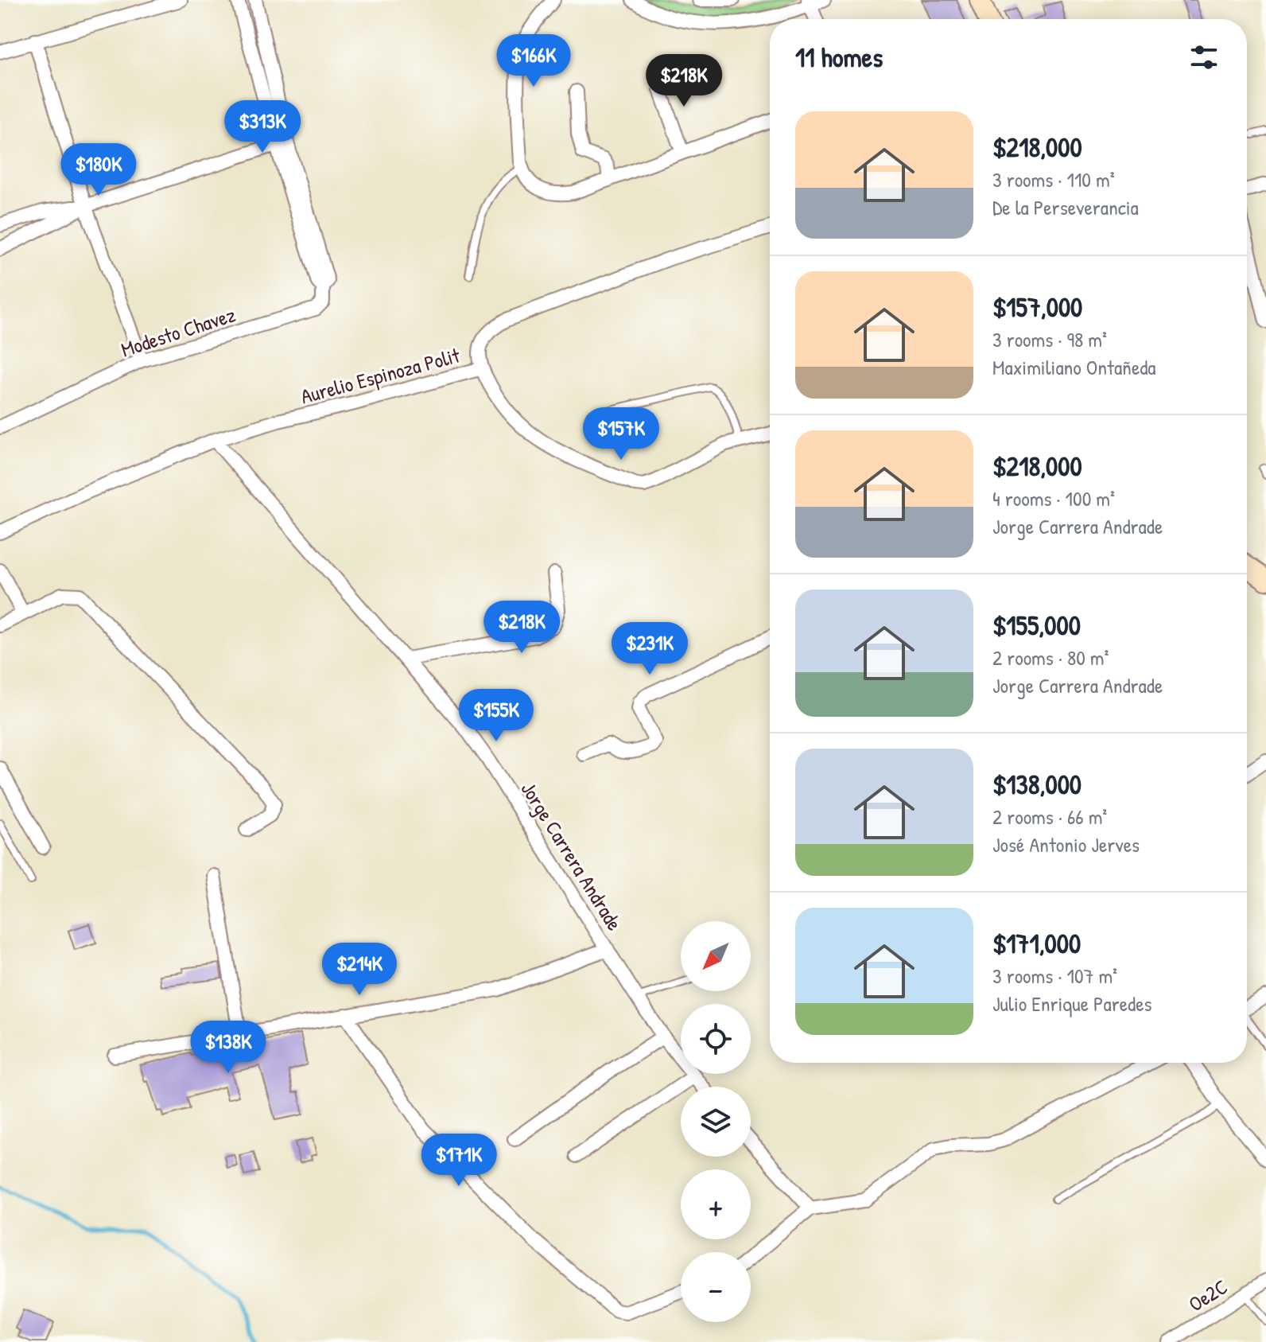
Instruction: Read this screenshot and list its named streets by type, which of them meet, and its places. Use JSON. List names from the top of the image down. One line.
{"streets":{"street":["Modesto Chavez","Aurelio Espinoza Polit","Jorge Carrera Andrade","Oe2C"]},"crossings":[["Aurelio Espinoza Polit","Jorge Carrera Andrade"]],"north":"bottom left","page":{"heading":"11 homes","price":["$166K","$218K","$313K","$180K","$157K","$218K","$231K","$155K","$214K","$138K","$171K"],"list":[{"name":"$218,000","note":"3 rooms · 110 m² · De la Perseverancia"},{"name":"$157,000","note":"3 rooms · 98 m² · Maximiliano Ontañeda"},{"name":"$218,000","note":"4 rooms · 100 m² · Jorge Carrera Andrade"},{"name":"$155,000","note":"2 rooms · 80 m² · Jorge Carrera Andrade"},{"name":"$138,000","note":"2 rooms · 66 m² · José Antonio Jerves"},{"name":"$171,000","note":"3 rooms · 107 m² · Julio Enrique Paredes"}],"map_buttons":["+","−"]}}
